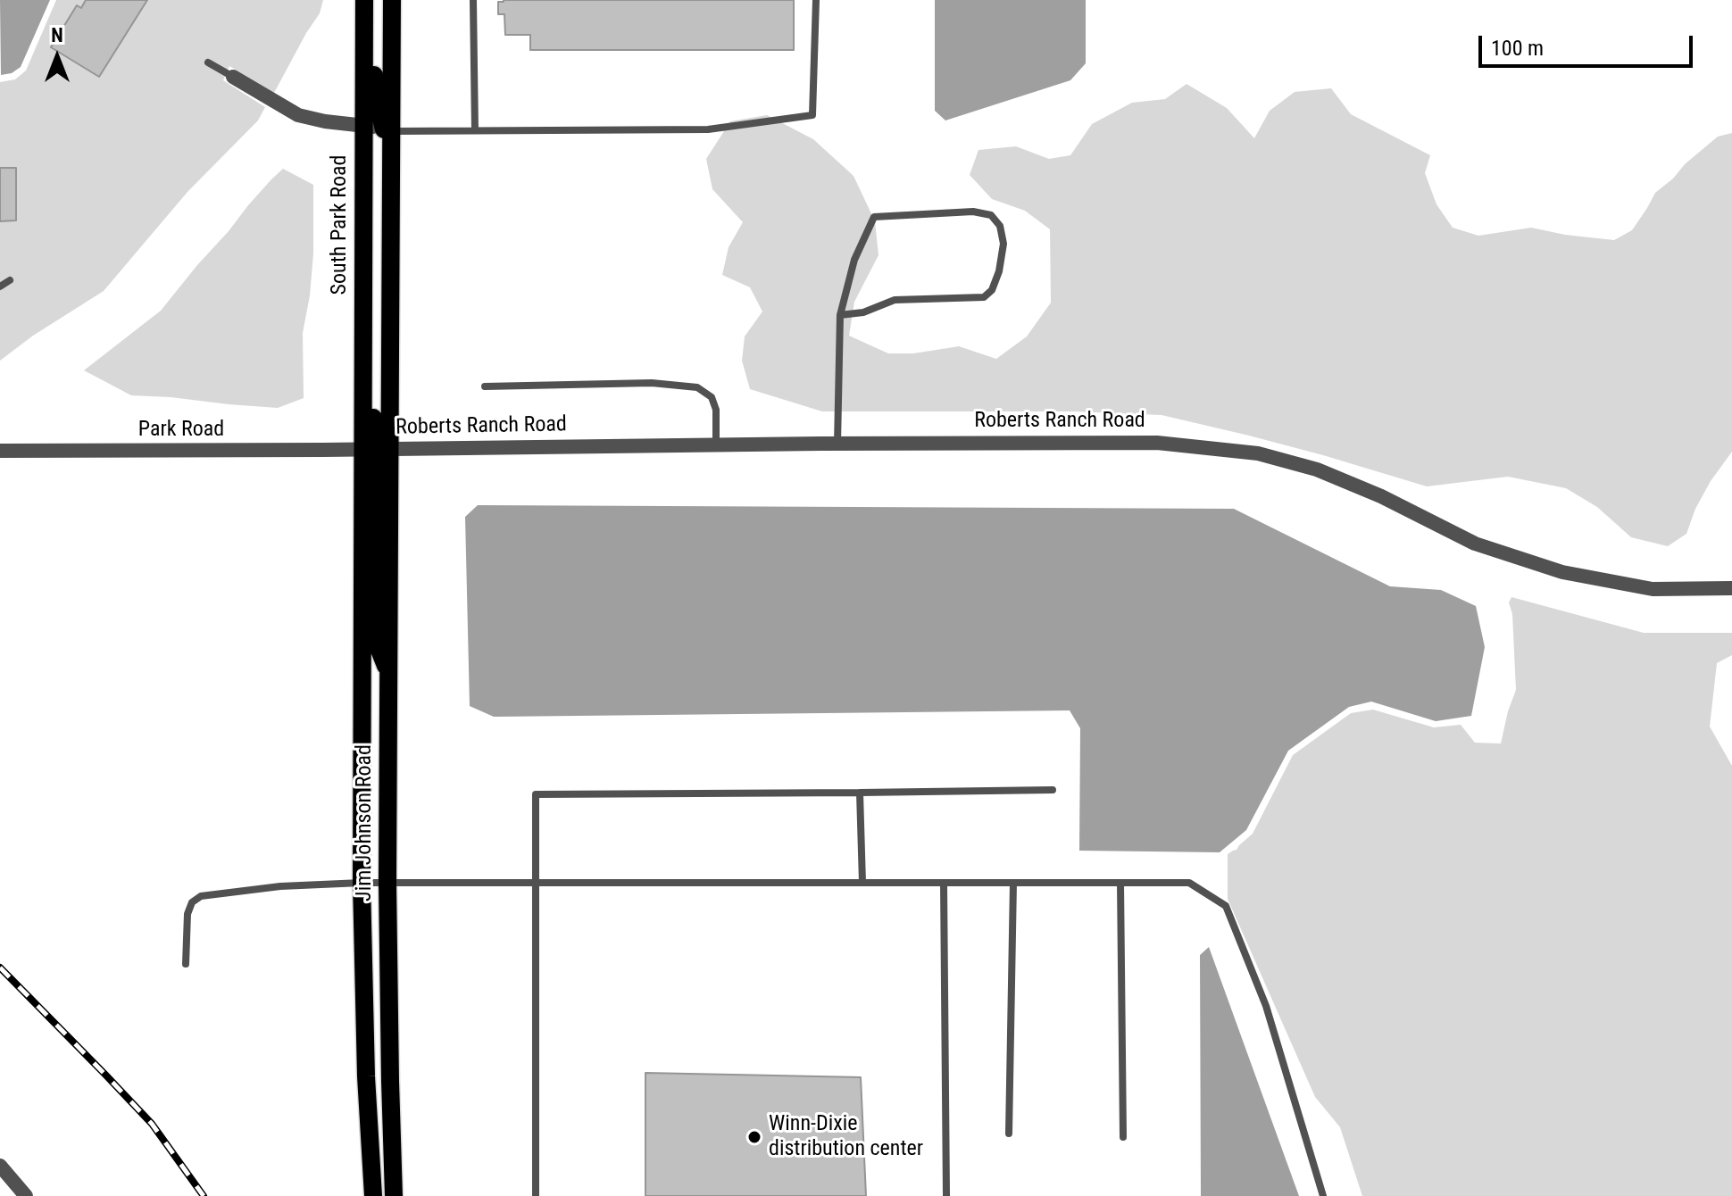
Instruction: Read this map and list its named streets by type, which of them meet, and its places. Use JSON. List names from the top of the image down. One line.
{"streets":{"main road":["South Park Road","Jim Johnson Road"],"street":["Roberts Ranch Road","Park Road"]},"crossings":[["South Park Road","Roberts Ranch Road"],["South Park Road","Park Road"],["South Park Road","Jim Johnson Road"],["Roberts Ranch Road","Park Road"],["Roberts Ranch Road","Jim Johnson Road"],["Park Road","Jim Johnson Road"]],"places":["Winn-Dixie distribution center"],"scale_bar":"100 m","north":"top"}
